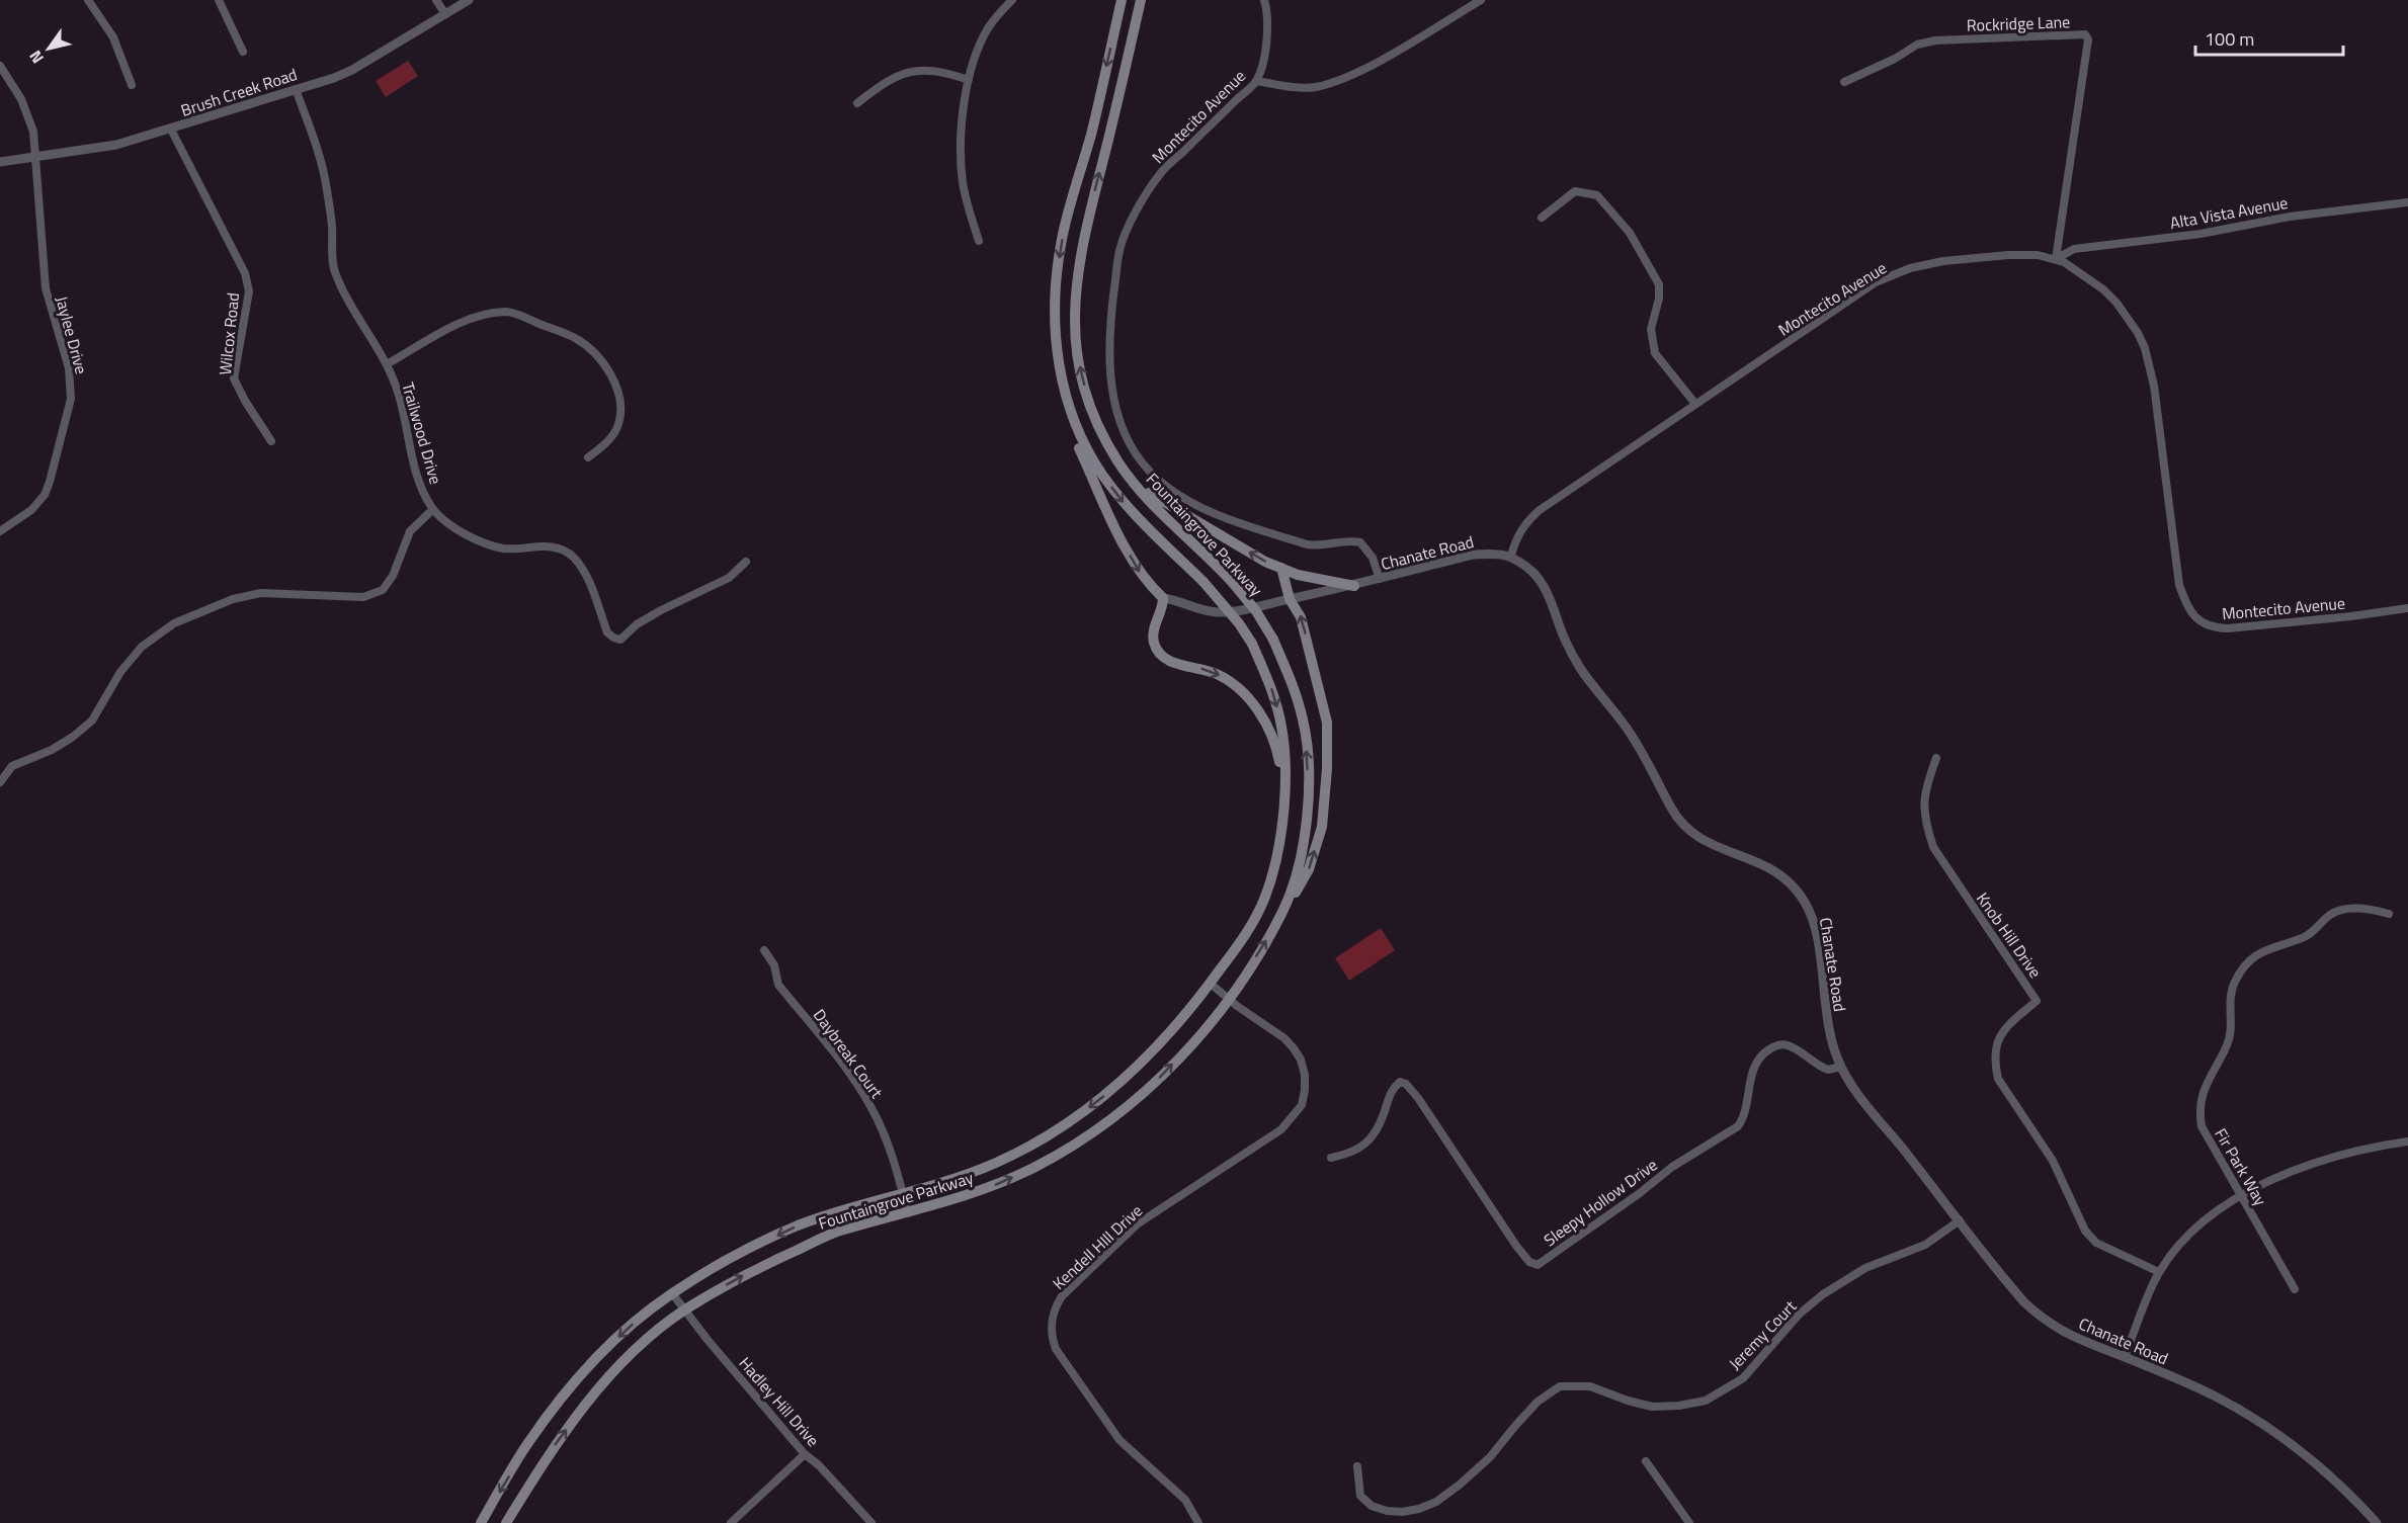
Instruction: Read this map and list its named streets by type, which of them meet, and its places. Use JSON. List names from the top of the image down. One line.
{"streets":{"main road":["Fountaingrove Parkway"],"street":["Rockridge Lane","Brush Creek Road","Montecito Avenue","Alta Vista Avenue","Wilcox Road","Jaylee Drive","Trailwood Drive","Chanate Road","Knob Hill Drive","Daybreak Court","Fir Park Way","Sleepy Hollow Drive","Kendell HIll Drive","Jeremy Court","Hadley Hill Drive"]},"crossings":[["Rockridge Lane","Montecito Avenue"],["Rockridge Lane","Alta Vista Avenue"],["Brush Creek Road","Wilcox Road"],["Brush Creek Road","Jaylee Drive"],["Brush Creek Road","Trailwood Drive"],["Montecito Avenue","Alta Vista Avenue"],["Montecito Avenue","Chanate Road"],["Fountaingrove Parkway","Daybreak Court"],["Fountaingrove Parkway","Kendell HIll Drive"],["Fountaingrove Parkway","Hadley Hill Drive"],["Chanate Road","Sleepy Hollow Drive"],["Chanate Road","Jeremy Court"]],"scale_bar":"100 m","north":"bottom left"}
